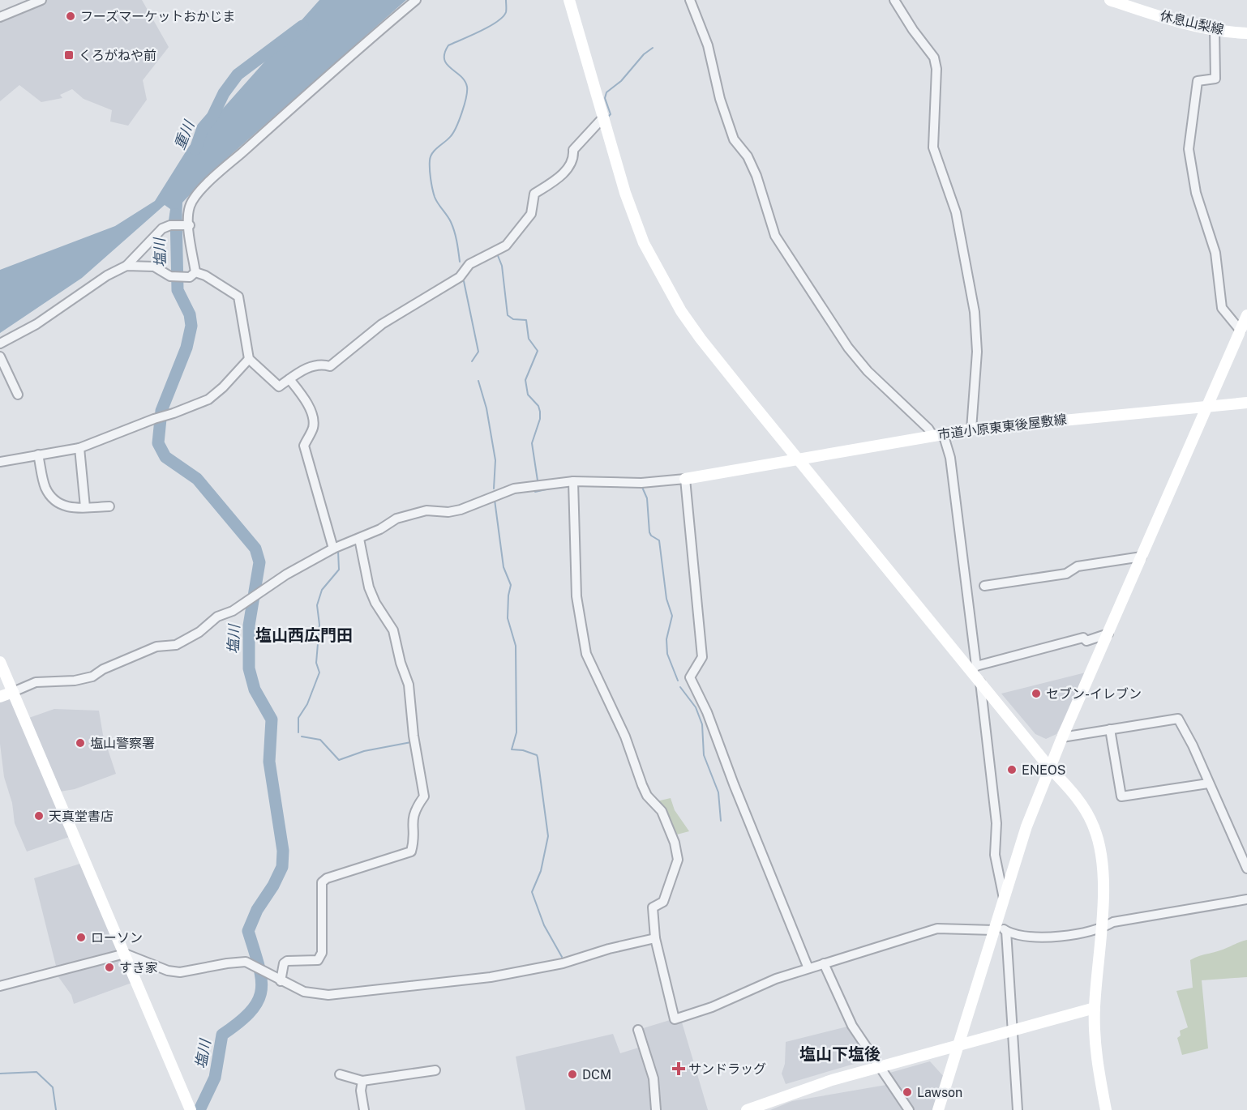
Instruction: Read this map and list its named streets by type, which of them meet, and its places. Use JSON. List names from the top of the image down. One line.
{"streets":{"street":["休息山梨線","市道小原東東後屋敷線"]},"districts":["塩山西広門田","塩山下塩後"],"water":["重川","塩川"],"places":{"other":["フーズマーケットおかじま","セブン-イレブン","塩山警察署","ENEOS","天真堂書店","ローソン","すき家","DCM","Lawson"],"transit":["くろがねや前"],"health":["サンドラッグ"]}}
